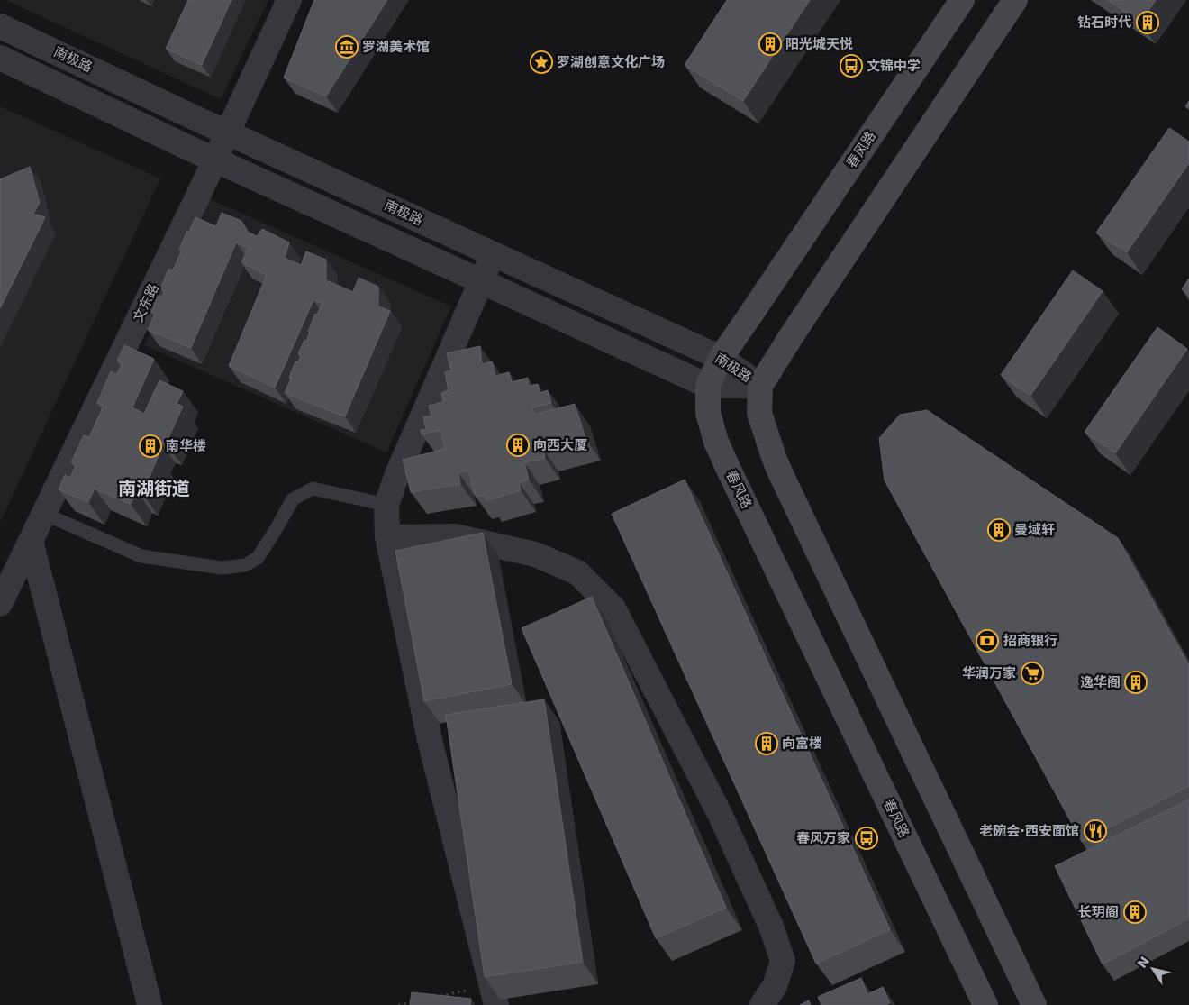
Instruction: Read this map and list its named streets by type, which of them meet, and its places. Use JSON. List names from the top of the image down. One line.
{"streets":{"street":["南极路","春风路","文东路"]},"crossings":[["南极路","春风路"],["南极路","文东路"]],"districts":["南湖街道"],"places":{"building":["钻石时代","阳光城天悦","向西大厦","南华楼","曼域轩","逸华阁","向富楼","长玥阁"],"museum":["罗湖美术馆"],"place":["罗湖创意文化广场"],"bus stop":["文锦中学","春风万家"],"bank":["招商银行"],"supermarket":["华润万家"],"restaurant":["老碗会·西安面馆"]},"north":"top left"}
